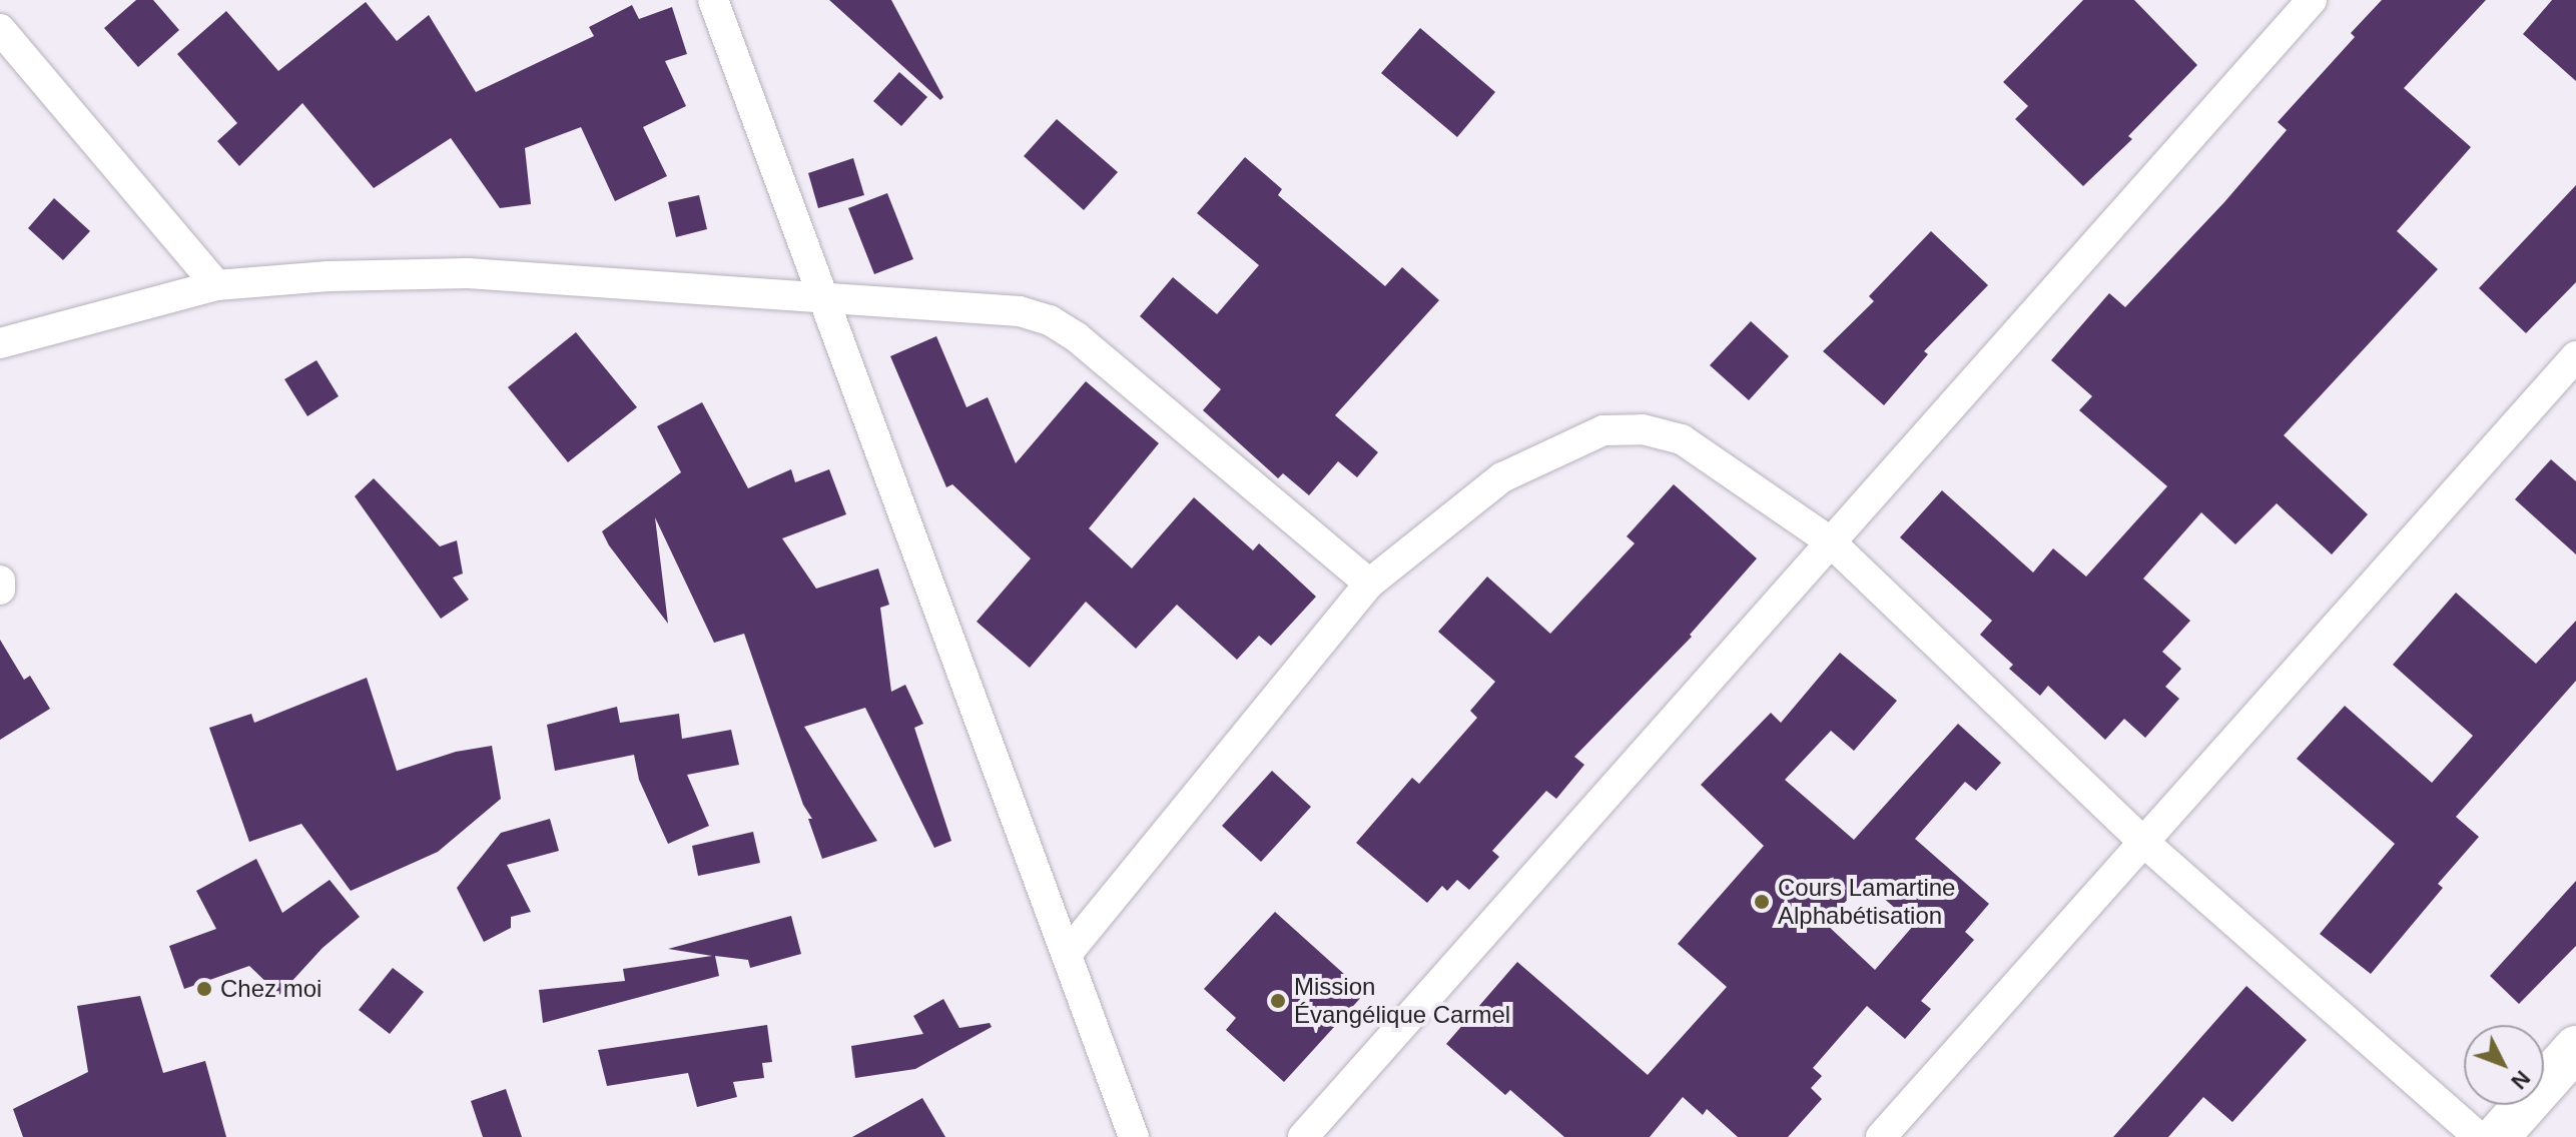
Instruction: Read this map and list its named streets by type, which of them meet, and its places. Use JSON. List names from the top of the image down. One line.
{"places":["Cours Lamartine Alphabétisation","Chez moi","Mission Évangélique Carmel"],"north":"bottom right"}
